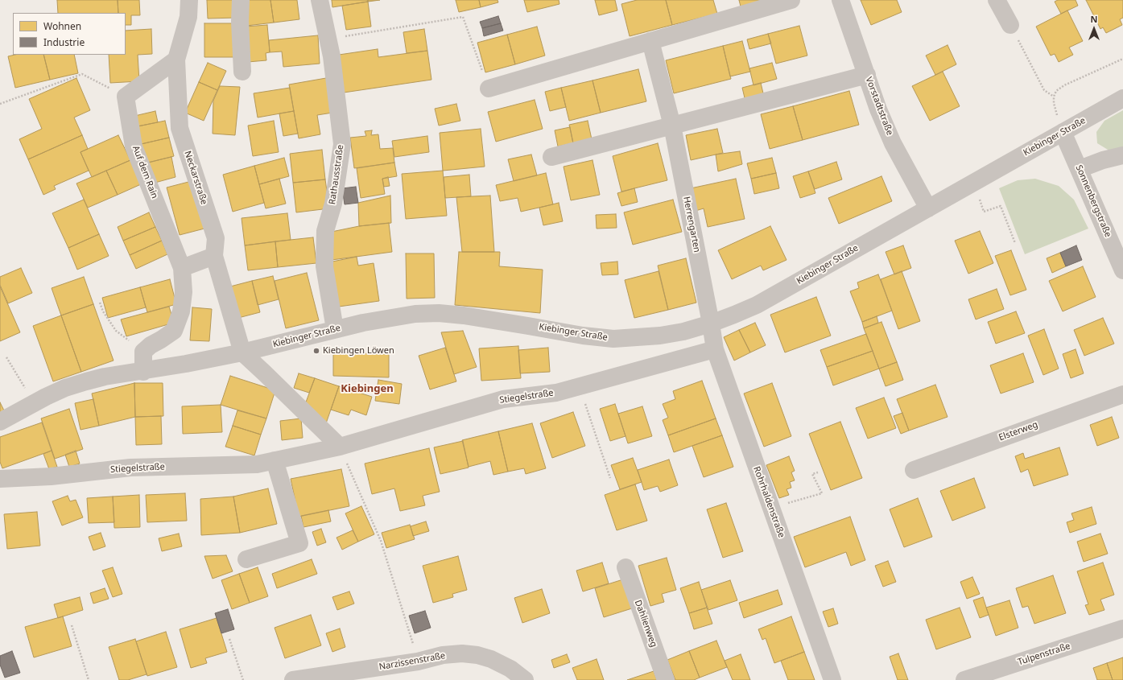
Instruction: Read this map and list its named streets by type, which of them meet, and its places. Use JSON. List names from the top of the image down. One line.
{"streets":{"street":["Vorstadtstraße","Kiebinger Straße","Auf dem Rain","Rathausstraße","Neckarstraße","Sonnenbergstraße","Herrengarten","Stiegelstraße","Elsterweg","Rohrhaldenstraße","Dahlienweg","Tulpenstraße","Narzissenstraße"]},"crossings":[["Vorstadtstraße","Kiebinger Straße"],["Kiebinger Straße","Rathausstraße"],["Kiebinger Straße","Neckarstraße"],["Kiebinger Straße","Sonnenbergstraße"],["Kiebinger Straße","Herrengarten"],["Kiebinger Straße","Rohrhaldenstraße"],["Herrengarten","Rohrhaldenstraße"],["Stiegelstraße","Rohrhaldenstraße"]],"districts":["Kiebingen"],"places":["Kiebingen Löwen"],"legend":["Wohnen","Industrie"],"north":"top"}
